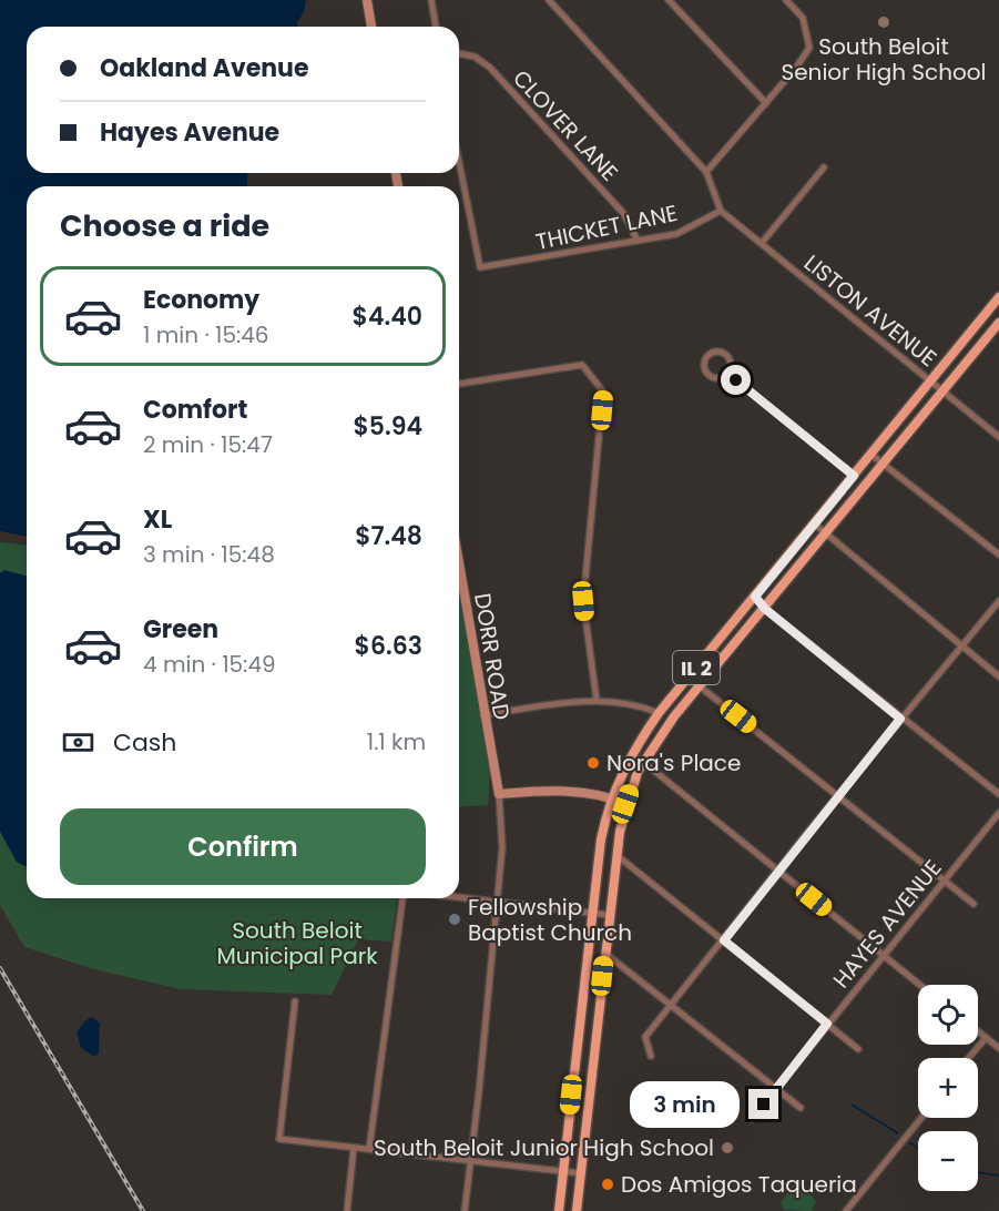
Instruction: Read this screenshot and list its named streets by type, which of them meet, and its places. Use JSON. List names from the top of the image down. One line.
{"streets":{"main road":["IL 2"],"street":["CLOVER LANE","THICKET LANE","LISTON AVENUE","DORR ROAD","HAYES AVENUE"]},"crossings":[["CLOVER LANE","THICKET LANE"],["THICKET LANE","LISTON AVENUE"],["LISTON AVENUE","IL 2"]],"parks":["South Beloit Municipal Park"],"places":["South Beloit Senior High School","Nora's Place","Fellowship Baptist Church","South Beloit Junior High School","Dos Amigos Taqueria"],"page":{"banner":["Oakland Avenue","Hayes Avenue"],"heading":"Choose a ride","list":[{"name":"Economy","note":"1 min · 15:46","value":"$4.40"},{"name":"Comfort","note":"2 min · 15:47","value":"$5.94"},{"name":"XL","note":"3 min · 15:48","value":"$7.48"},{"name":"Green","note":"4 min · 15:49","value":"$6.63"}],"pay":["Cash","1.1 km"],"buttons":"Confirm","map_buttons":["+","−"],"bubble":"3 min"}}
